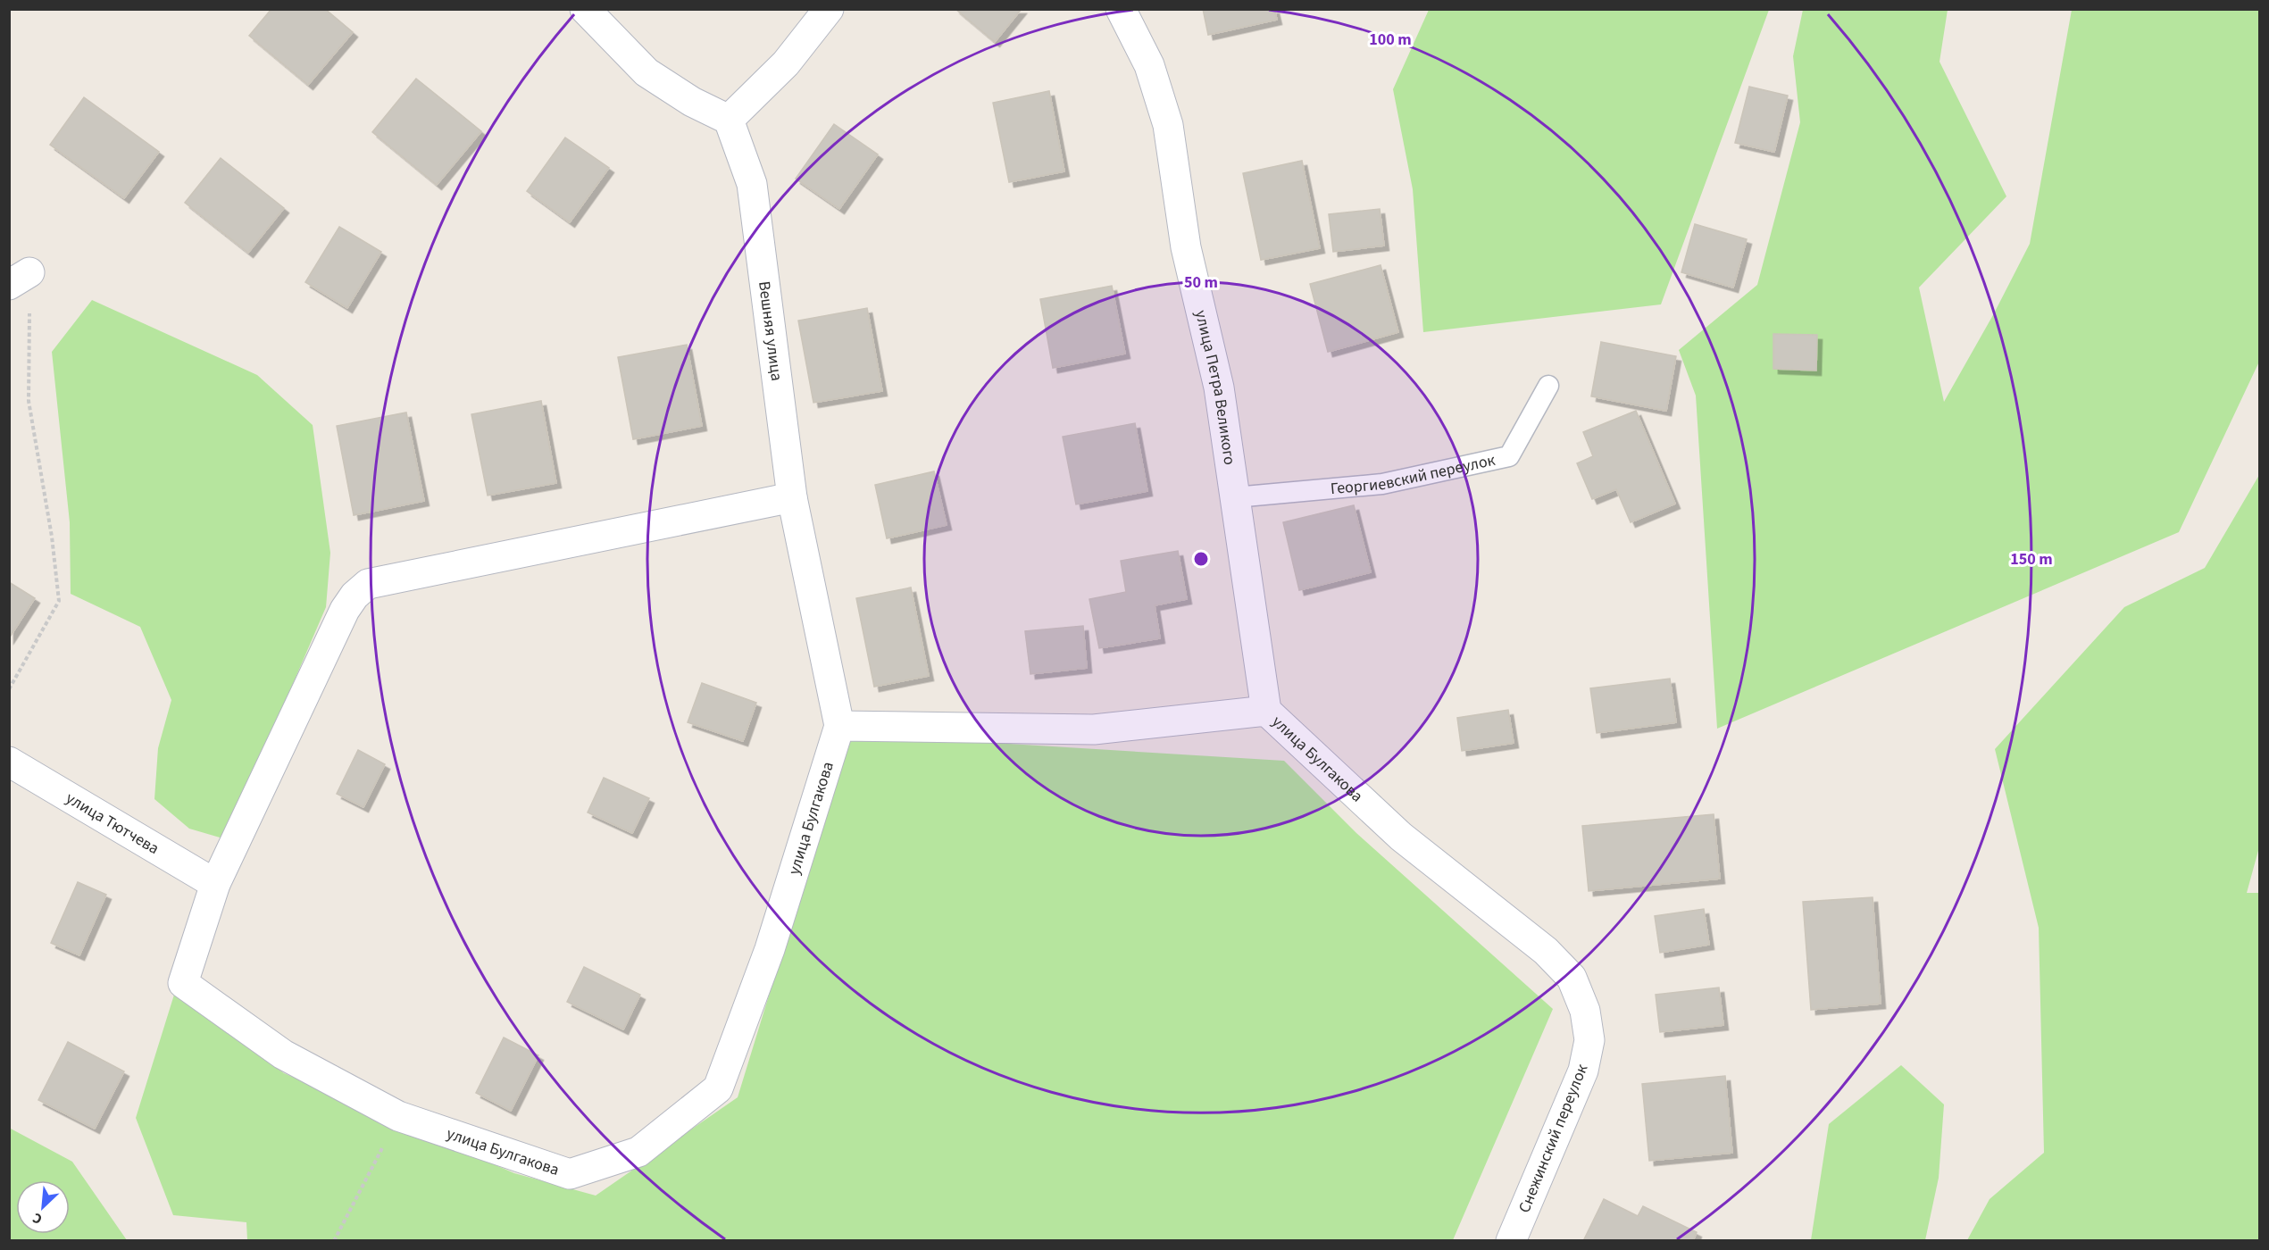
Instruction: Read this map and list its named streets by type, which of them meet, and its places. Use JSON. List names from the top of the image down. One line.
{"streets":{"street":["Вешняя улица","улица Петра Великого","улица Булгакова","улица Тютчева","Снежинский переулок"],"lane":["Георгиевский переулок"]},"crossings":[["Вешняя улица","улица Булгакова"],["улица Петра Великого","Георгиевский переулок"],["улица Петра Великого","улица Булгакова"],["улица Булгакова","улица Тютчева"],["улица Булгакова","Снежинский переулок"]],"north":"bottom left","rings":["100 m","50 m","150 m"]}
